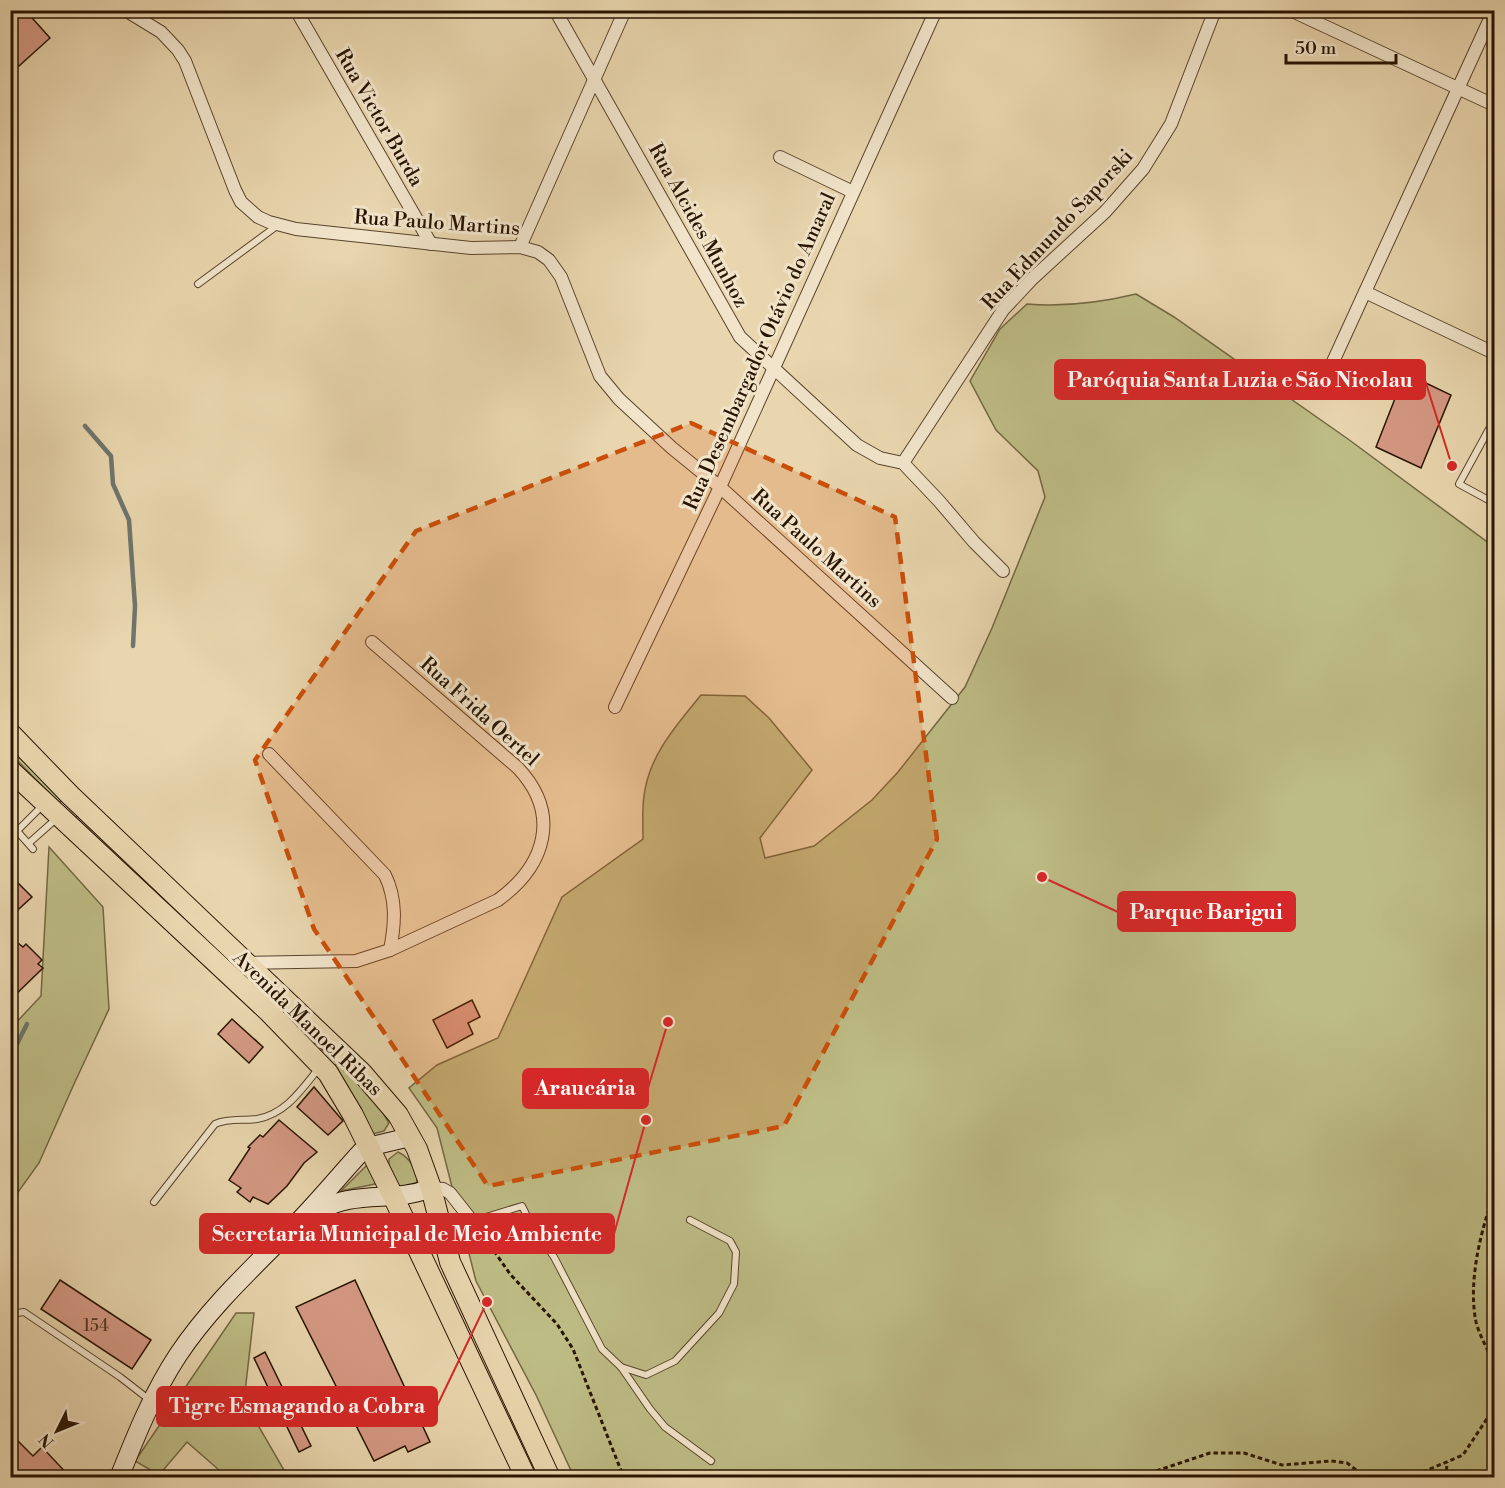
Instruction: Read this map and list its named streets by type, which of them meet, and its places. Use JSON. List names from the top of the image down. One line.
{"streets":{"main road":["Avenida Manoel Ribas"],"street":["Rua Victor Burda","Rua Paulo Martins","Rua Alcides Munhoz","Rua Edmundo Saporski","Rua Desembargador Otávio do Amaral","Rua Frida Oertel"]},"crossings":[["Rua Victor Burda","Rua Paulo Martins"],["Rua Paulo Martins","Rua Desembargador Otávio do Amaral"],["Rua Alcides Munhoz","Rua Edmundo Saporski"],["Rua Alcides Munhoz","Rua Desembargador Otávio do Amaral"],["Rua Frida Oertel","Avenida Manoel Ribas"]],"places":["Paróquia Santa Luzia e São Nicolau","Parque Barigui","Araucária","Secretaria Municipal de Meio Ambiente","Tigre Esmagando a Cobra"],"house_numbers":["154"],"scale_bar":"50 m","north":"bottom left"}
